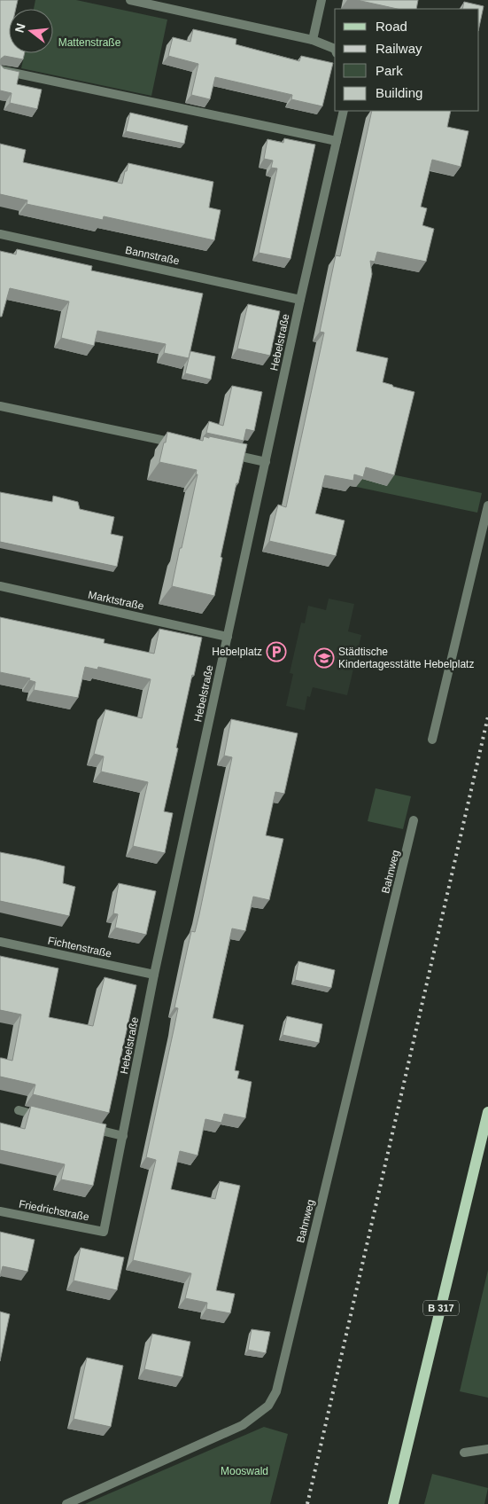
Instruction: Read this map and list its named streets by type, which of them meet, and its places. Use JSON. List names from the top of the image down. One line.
{"streets":{"main road":["B 317"],"street":["Bannstraße","Hebelstraße","Marktstraße","Bahnweg","Fichtenstraße","Friedrichstraße"]},"crossings":[["Bannstraße","Hebelstraße"],["Hebelstraße","Marktstraße"],["Hebelstraße","Fichtenstraße"],["Hebelstraße","Friedrichstraße"]],"parks":["Mattenstraße","Mooswald"],"places":{"parking":["Hebelplatz"],"school or university":["Städtische Kindertagesstätte Hebelplatz"]},"legend":["Road","Railway","Park","Building"],"north":"left"}
